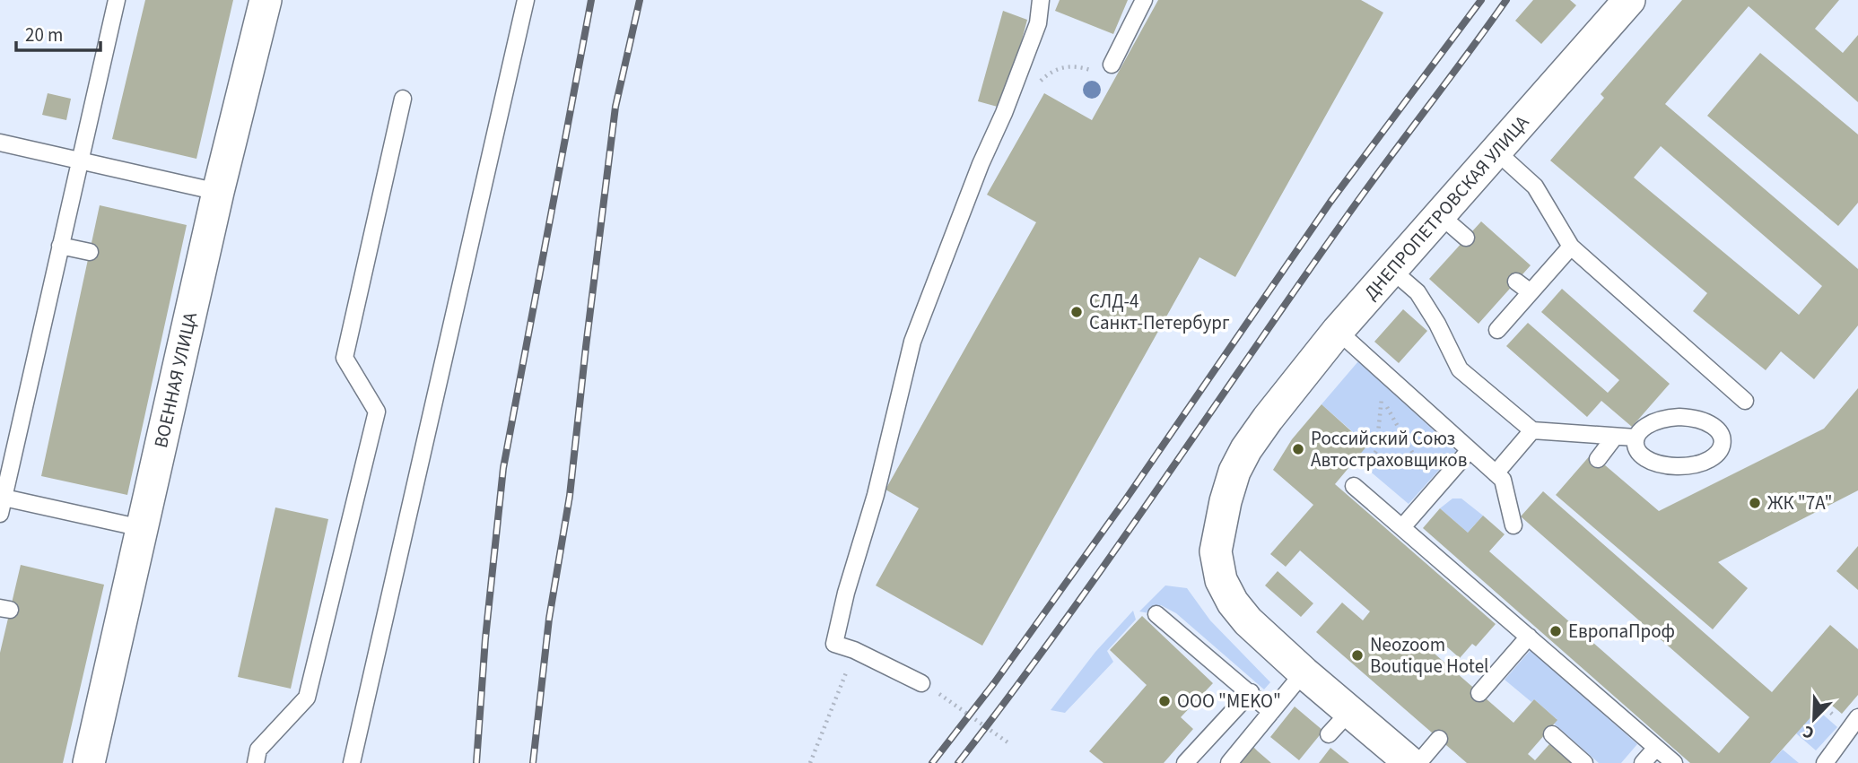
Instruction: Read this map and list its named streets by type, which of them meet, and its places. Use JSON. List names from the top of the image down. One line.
{"streets":{"street":["ДНЕПРОПЕТРОВСКАЯ УЛИЦА","ВОЕННАЯ УЛИЦА"]},"places":["СЛД-4 Санкт-Петербург","Российский Союз Автостраховщиков","ЖК \"7А\"","ЕвропаПроф","Neozoom Boutique Hotel","OOO \"MEKO\""],"scale_bar":"20 m","north":"bottom left"}
